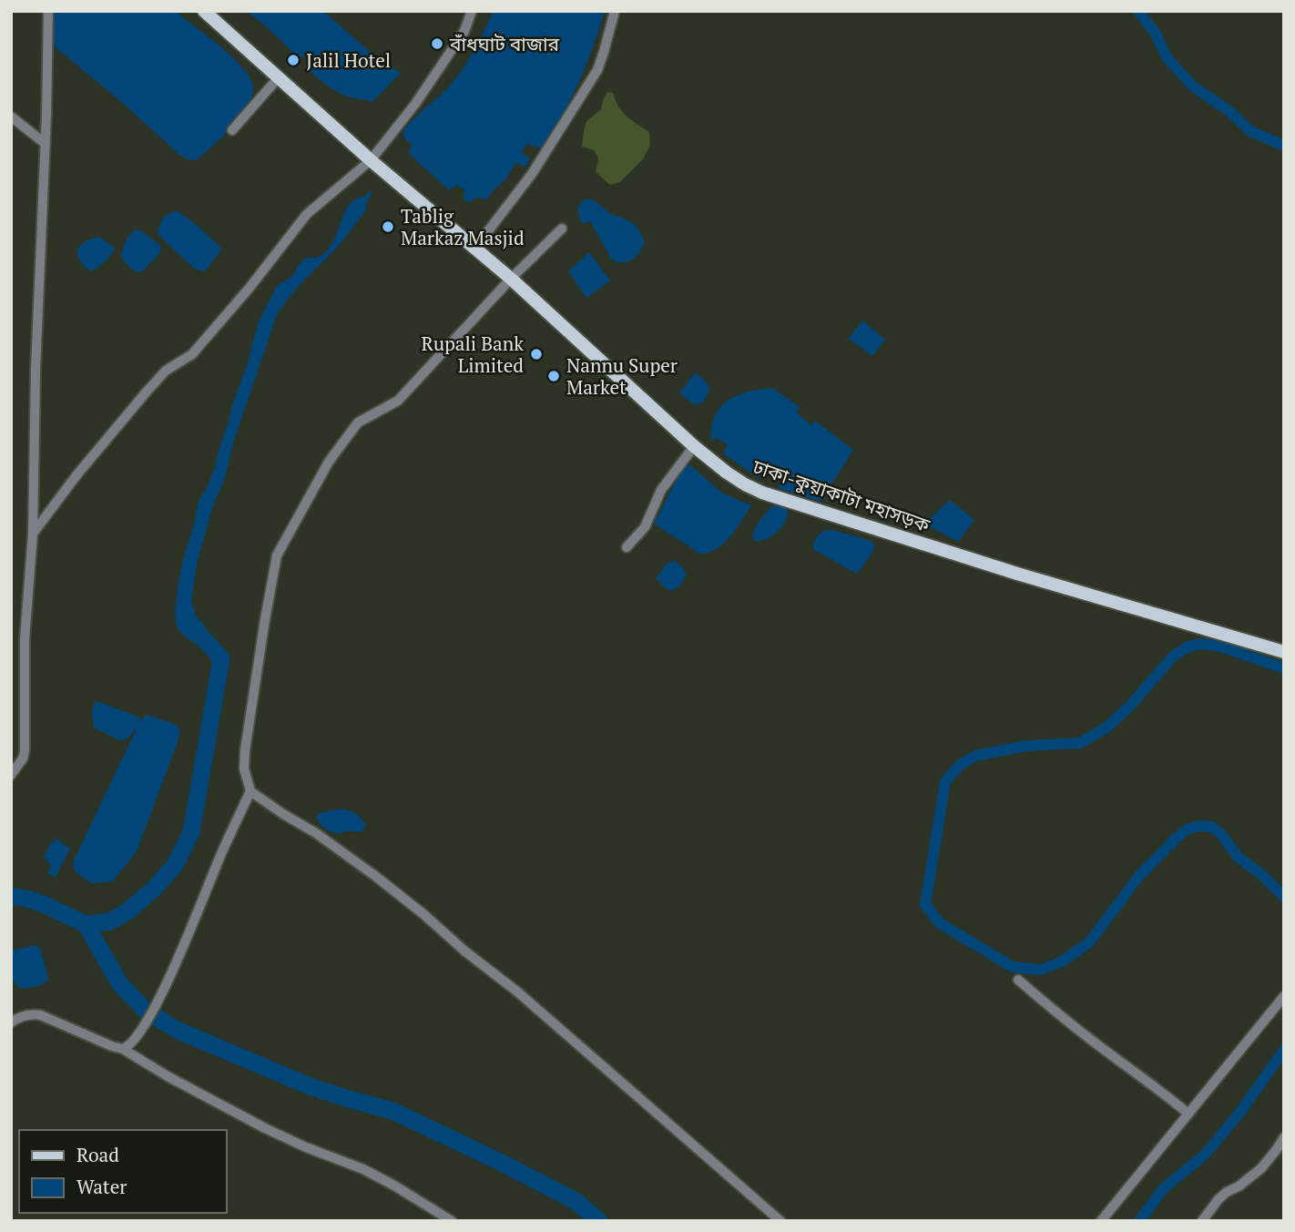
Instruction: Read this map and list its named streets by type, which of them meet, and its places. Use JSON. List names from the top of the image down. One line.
{"streets":{"main road":["ঢাকা-কুয়াকাটা মহাসড়ক"]},"places":["বাঁধঘাট বাজার","Jalil Hotel","Tablig Markaz Masjid","Rupali Bank Limited","Nannu Super Market"],"legend":["Road","Water"]}
